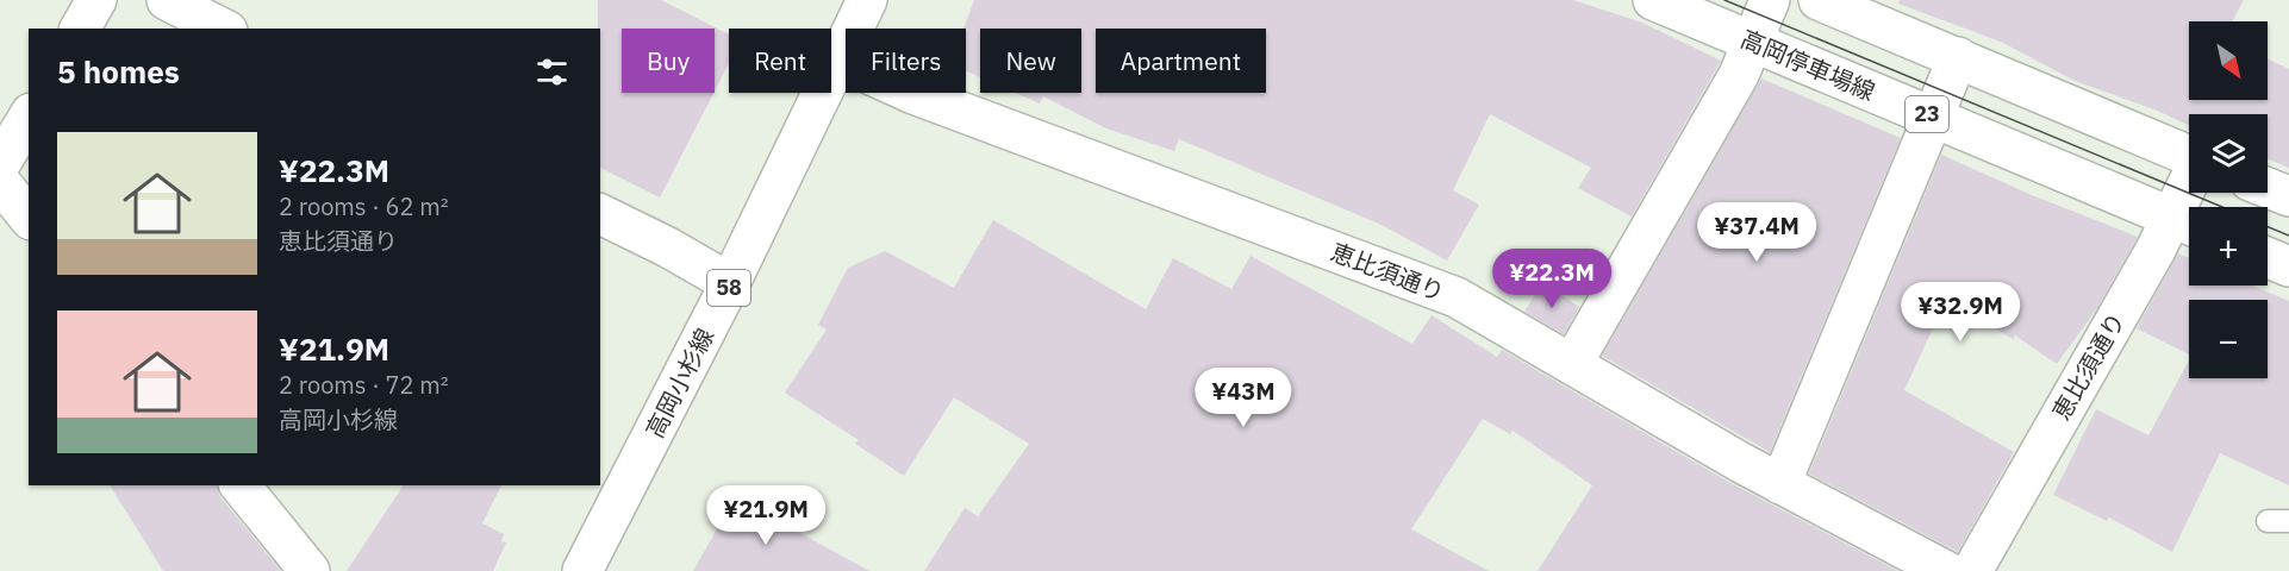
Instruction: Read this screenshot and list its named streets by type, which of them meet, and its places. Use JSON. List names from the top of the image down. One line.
{"streets":{"street":["高岡停車場線","23","恵比須通り","58","高岡小杉線"]},"crossings":[["高岡停車場線","恵比須通り"],["恵比須通り","高岡小杉線"]],"north":"bottom right","page":{"map_buttons":["+","−"],"chip":["Buy","Rent","Filters","New","Apartment"],"heading":"5 homes","list":[{"name":"¥22.3M","note":"2 rooms · 62 m² · 恵比須通り"},{"name":"¥21.9M","note":"2 rooms · 72 m² · 高岡小杉線"}],"price":["¥37.4M","¥22.3M","¥32.9M","¥43M","¥21.9M"]}}
